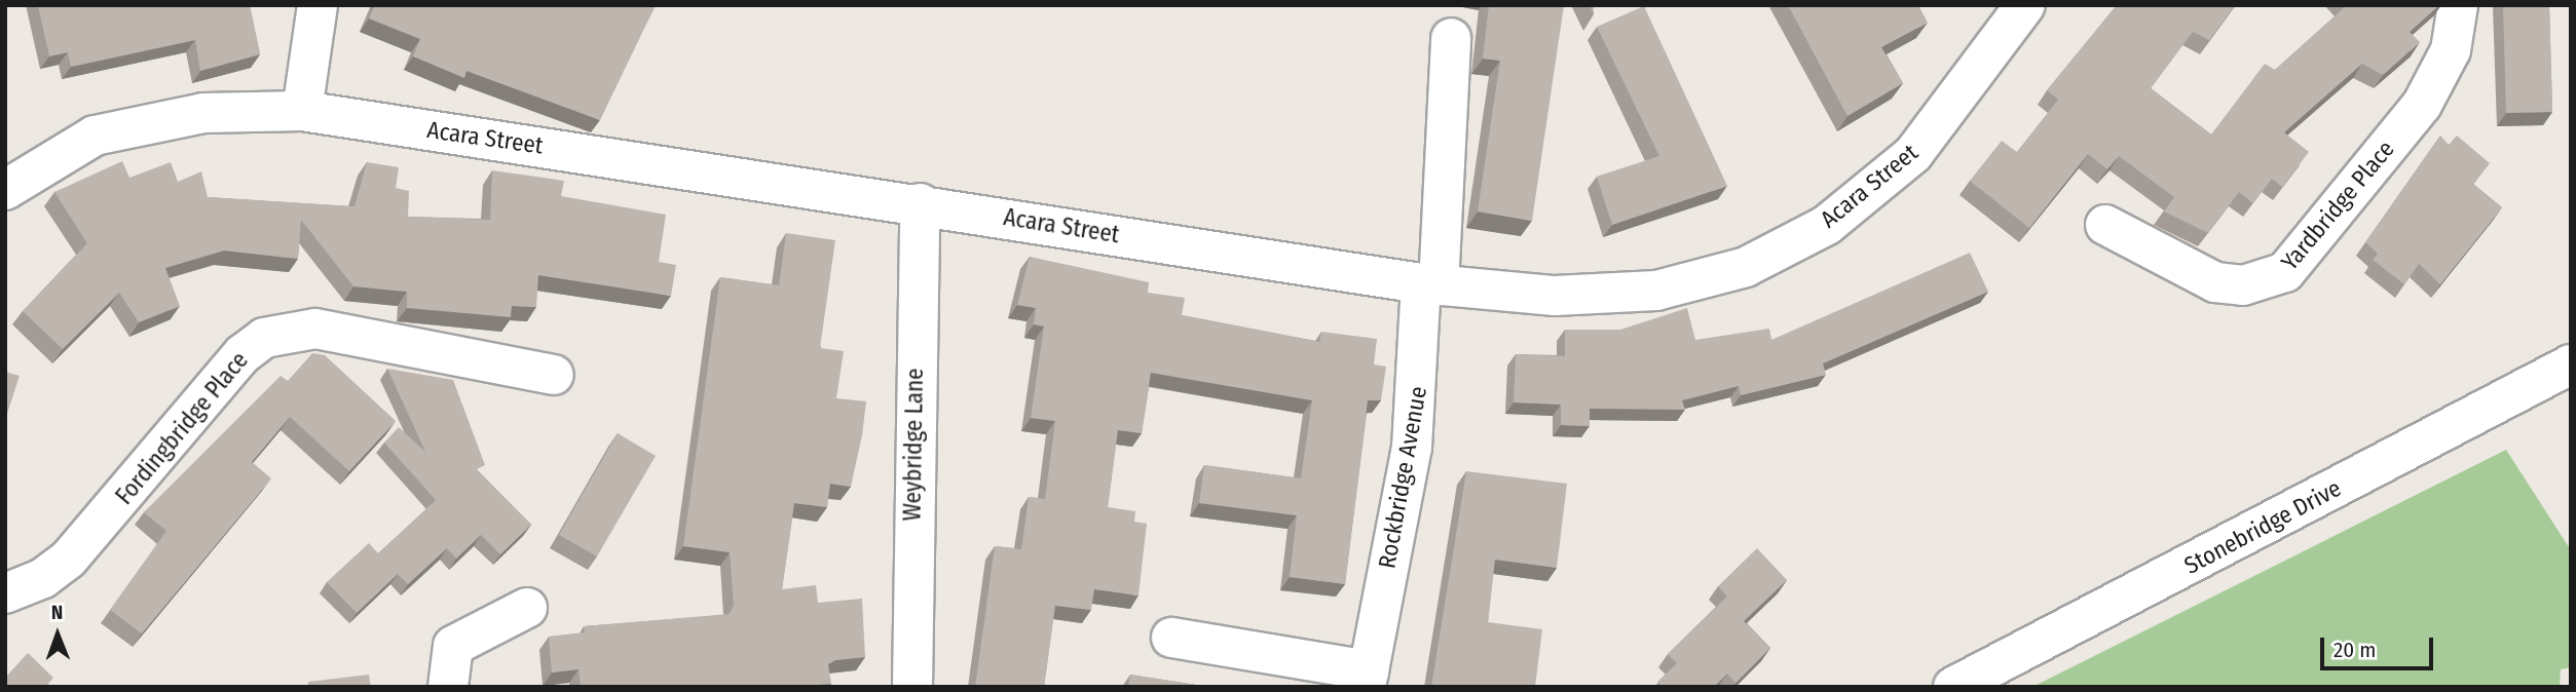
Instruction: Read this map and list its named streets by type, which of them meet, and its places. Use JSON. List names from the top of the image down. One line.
{"streets":{"street":["Acara Street","Yardbridge Place","Fordingbridge Place","Weybridge Lane","Rockbridge Avenue","Stonebridge Drive"]},"crossings":[["Acara Street","Weybridge Lane"],["Acara Street","Rockbridge Avenue"]],"scale_bar":"20 m","north":"top"}
